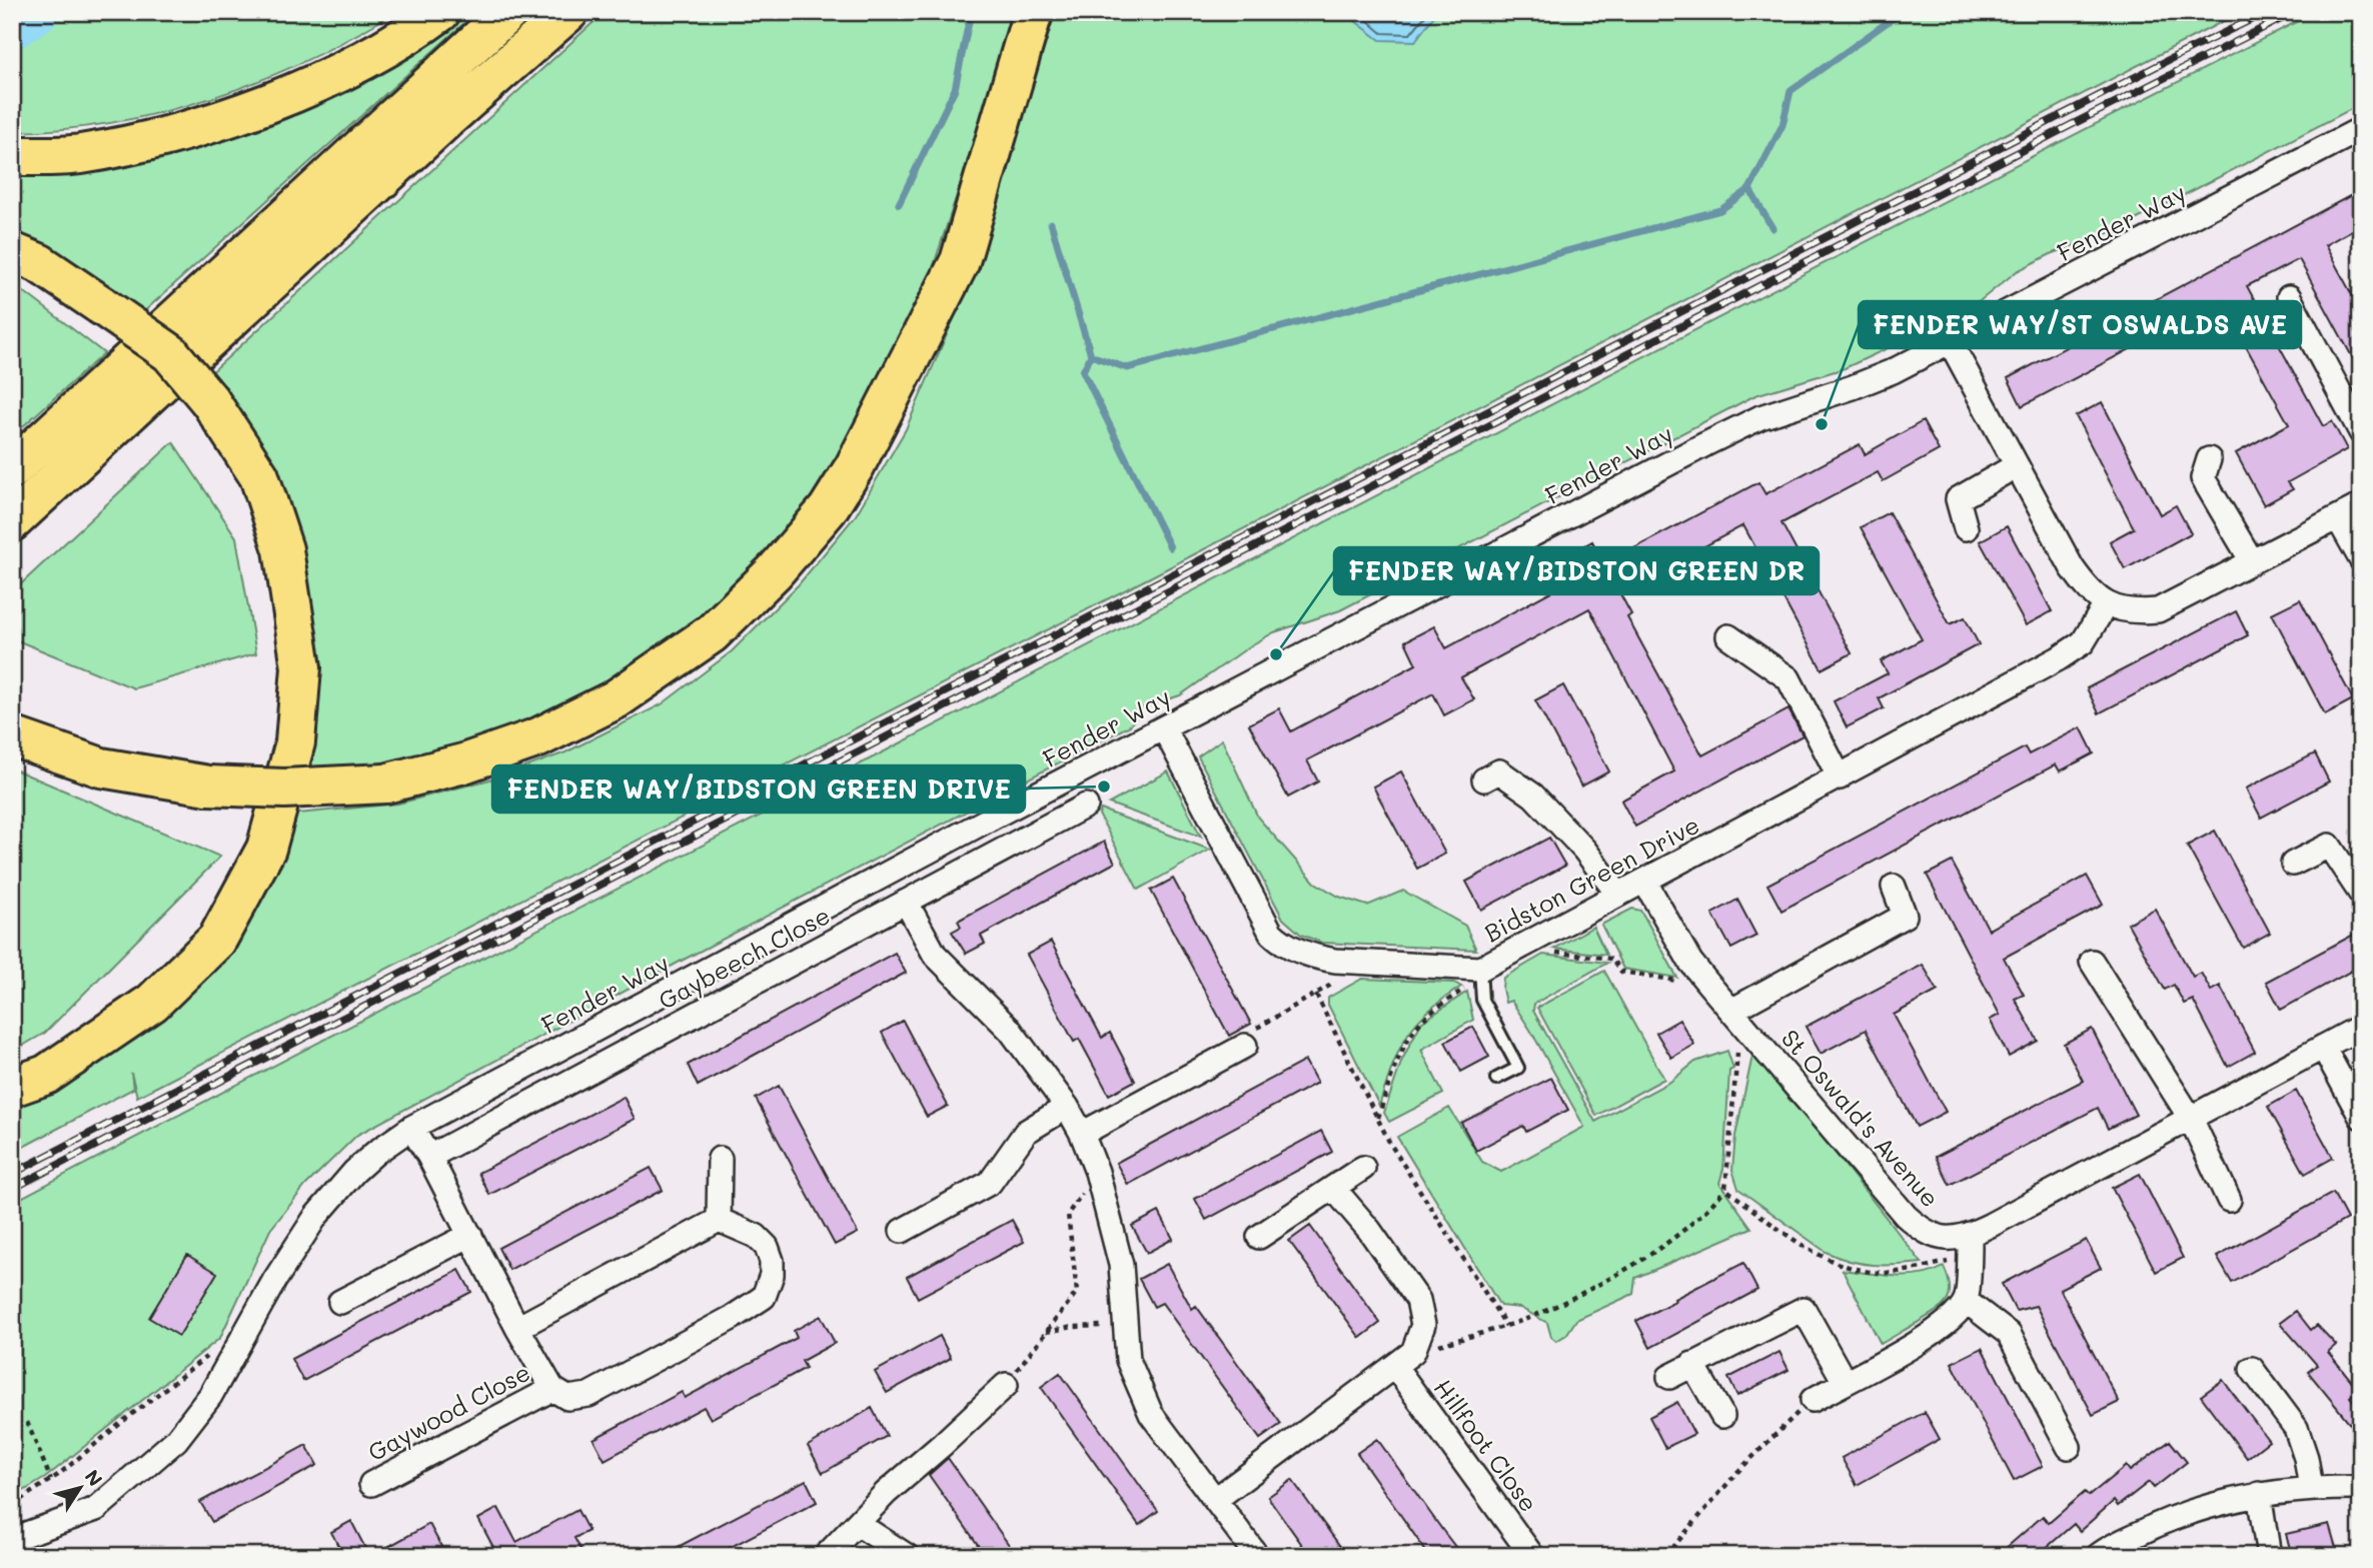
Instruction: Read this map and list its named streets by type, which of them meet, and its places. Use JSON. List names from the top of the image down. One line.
{"streets":{"street":["Fender Way","Bidston Green Drive","Gaybeech Close","St Oswald's Avenue","Gaywood Close","Hillfoot Close"]},"crossings":[["Fender Way","Bidston Green Drive"],["Bidston Green Drive","St Oswald's Avenue"]],"places":["FENDER WAY/ST OSWALDS AVE","FENDER WAY/BIDSTON GREEN DR","FENDER WAY/BIDSTON GREEN DRIVE"],"north":"top right"}
